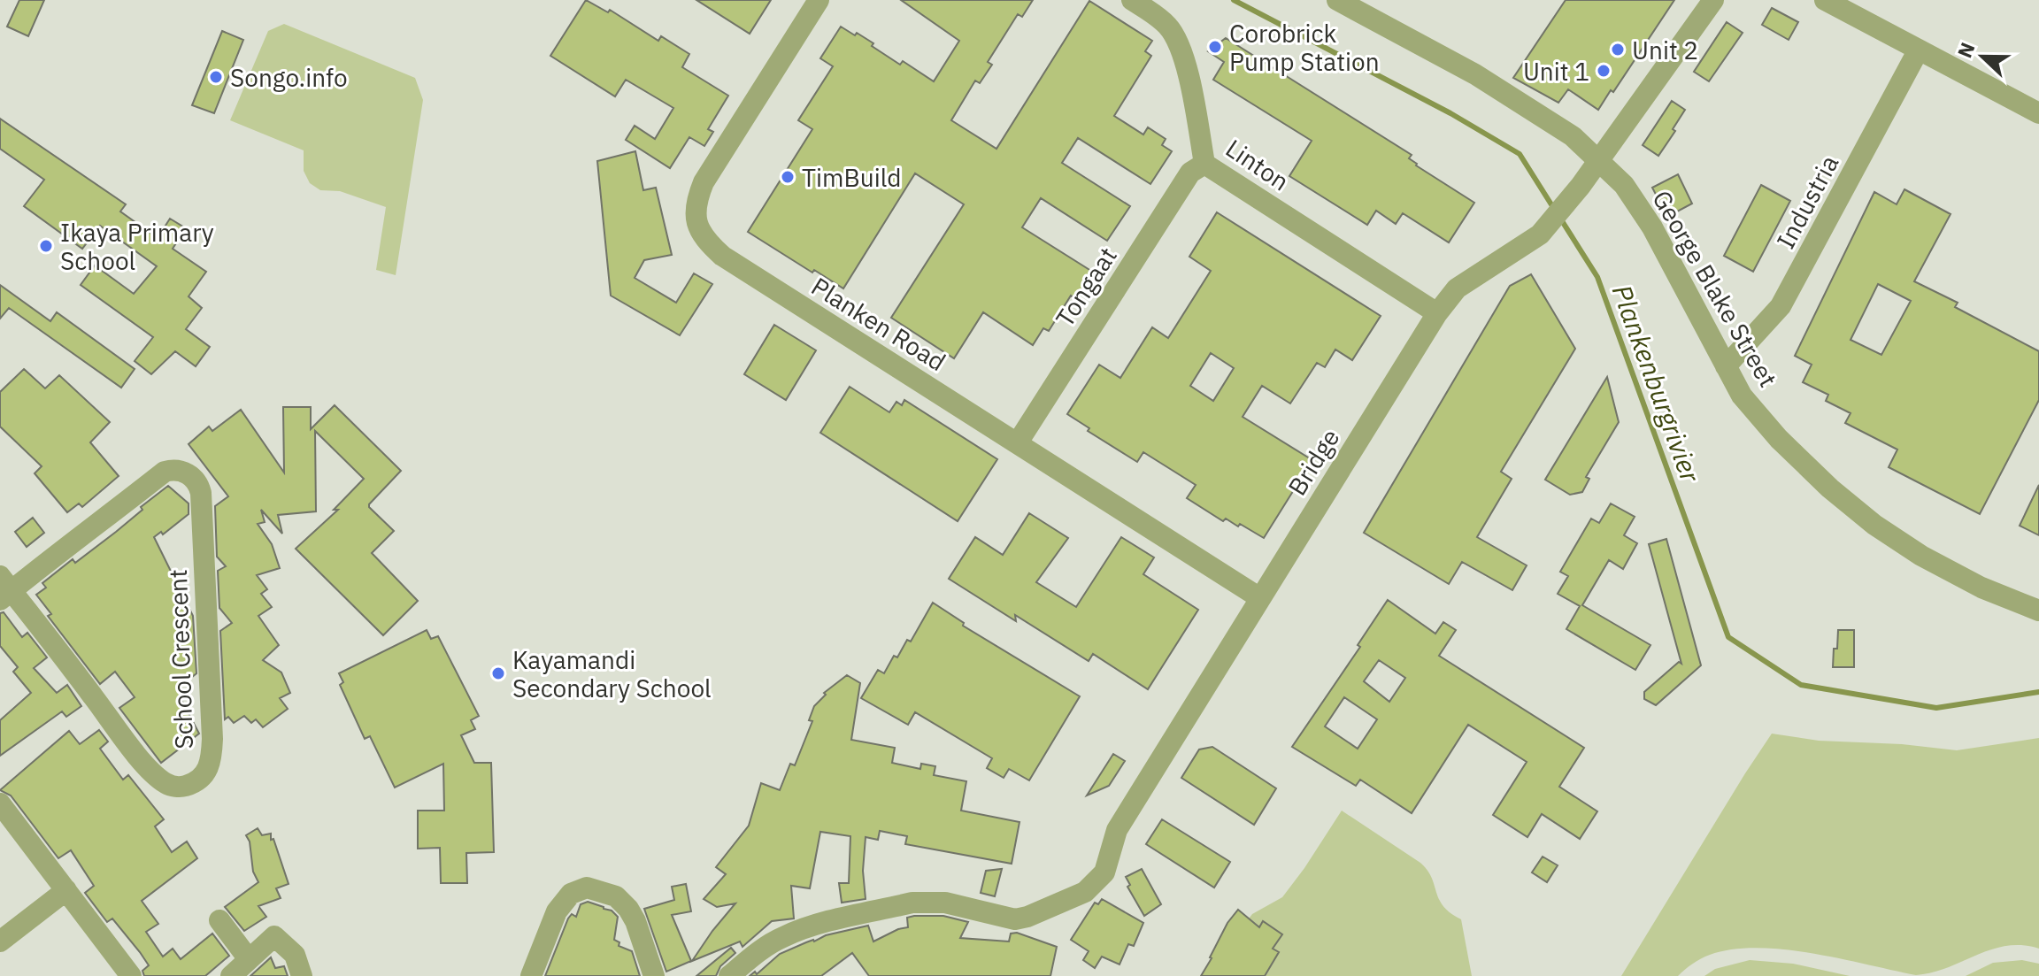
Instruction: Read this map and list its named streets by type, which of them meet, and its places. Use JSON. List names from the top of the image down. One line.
{"streets":{"street":["Linton","Industria","Tongaat","George Blake Street","Planken Road","Bridge","School Crescent"]},"crossings":[["Linton","Tongaat"],["Linton","Bridge"],["Industria","George Blake Street"],["Tongaat","Planken Road"],["George Blake Street","Bridge"],["Planken Road","Bridge"]],"water":["Plankenburgrivier"],"places":["Corobrick Pump Station","Unit 2","Unit 1","Songo.info","TimBuild","Ikaya Primary School","Kayamandi Secondary School"],"north":"left"}
